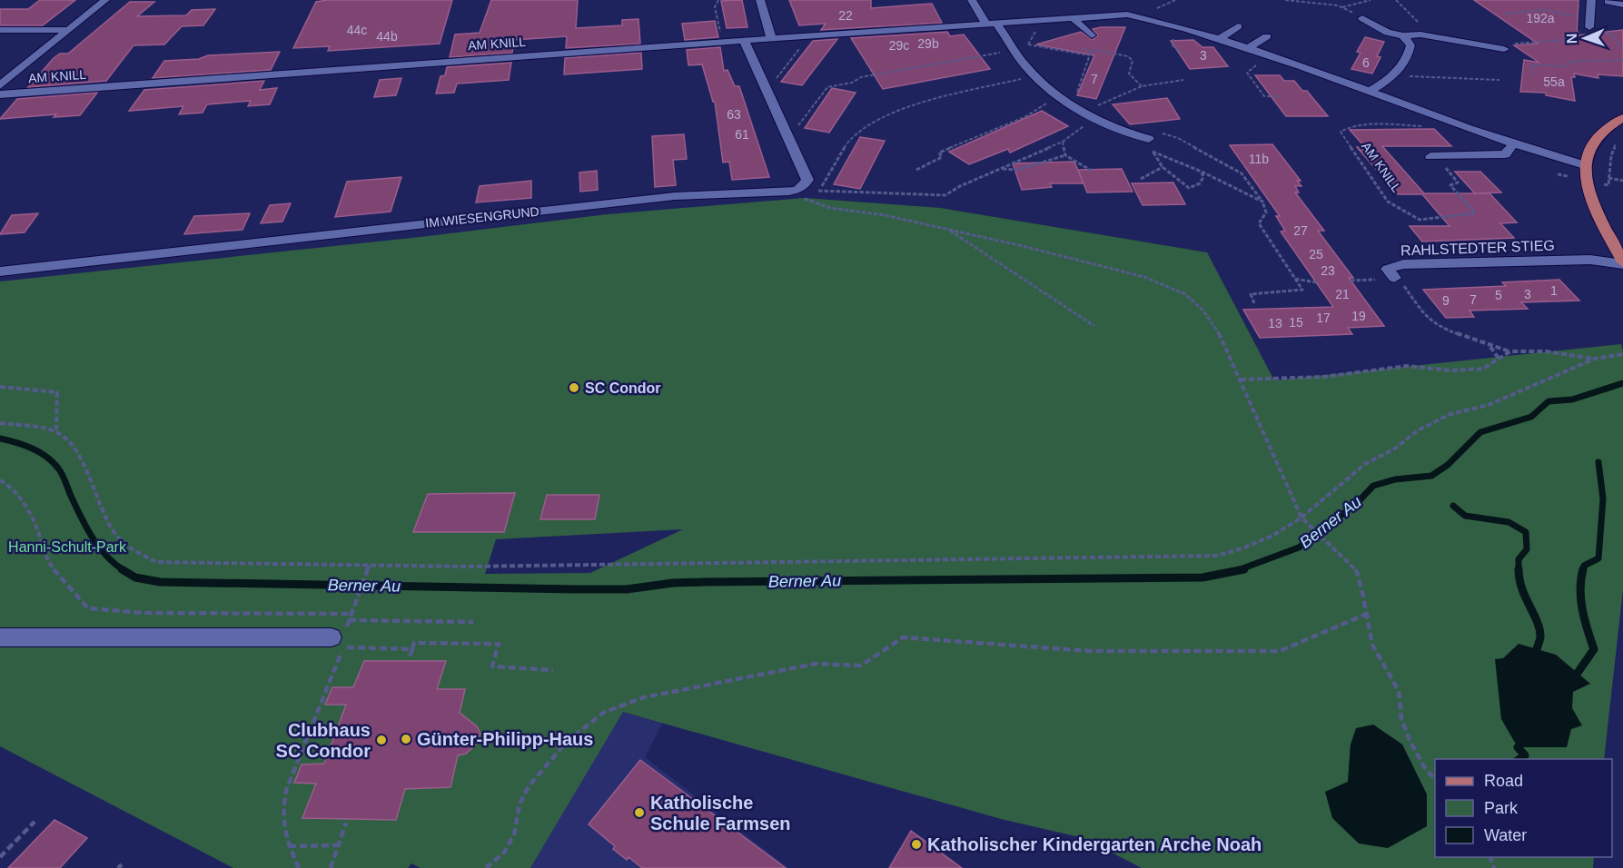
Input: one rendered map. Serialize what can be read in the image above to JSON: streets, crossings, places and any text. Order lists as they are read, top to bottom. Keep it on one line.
{"streets":{"street":["AM KNILL","IM WIESENGRUND","RAHLSTEDTER STIEG"]},"water":["Berner Au"],"parks":["Hanni-Schult-Park"],"places":["SC Condor","Günter-Philipp-Haus","Clubhaus SC Condor","Katholische Schule Farmsen","Katholischer Kindergarten Arche Noah"],"house_numbers":["22","192a","44c","44b","29b","29c","3","6","7","55a","63","61","11b","27","25","23","1","21","3","5","7","9","19","17","15","13"],"legend":["Road","Park","Water"],"north":"left"}
